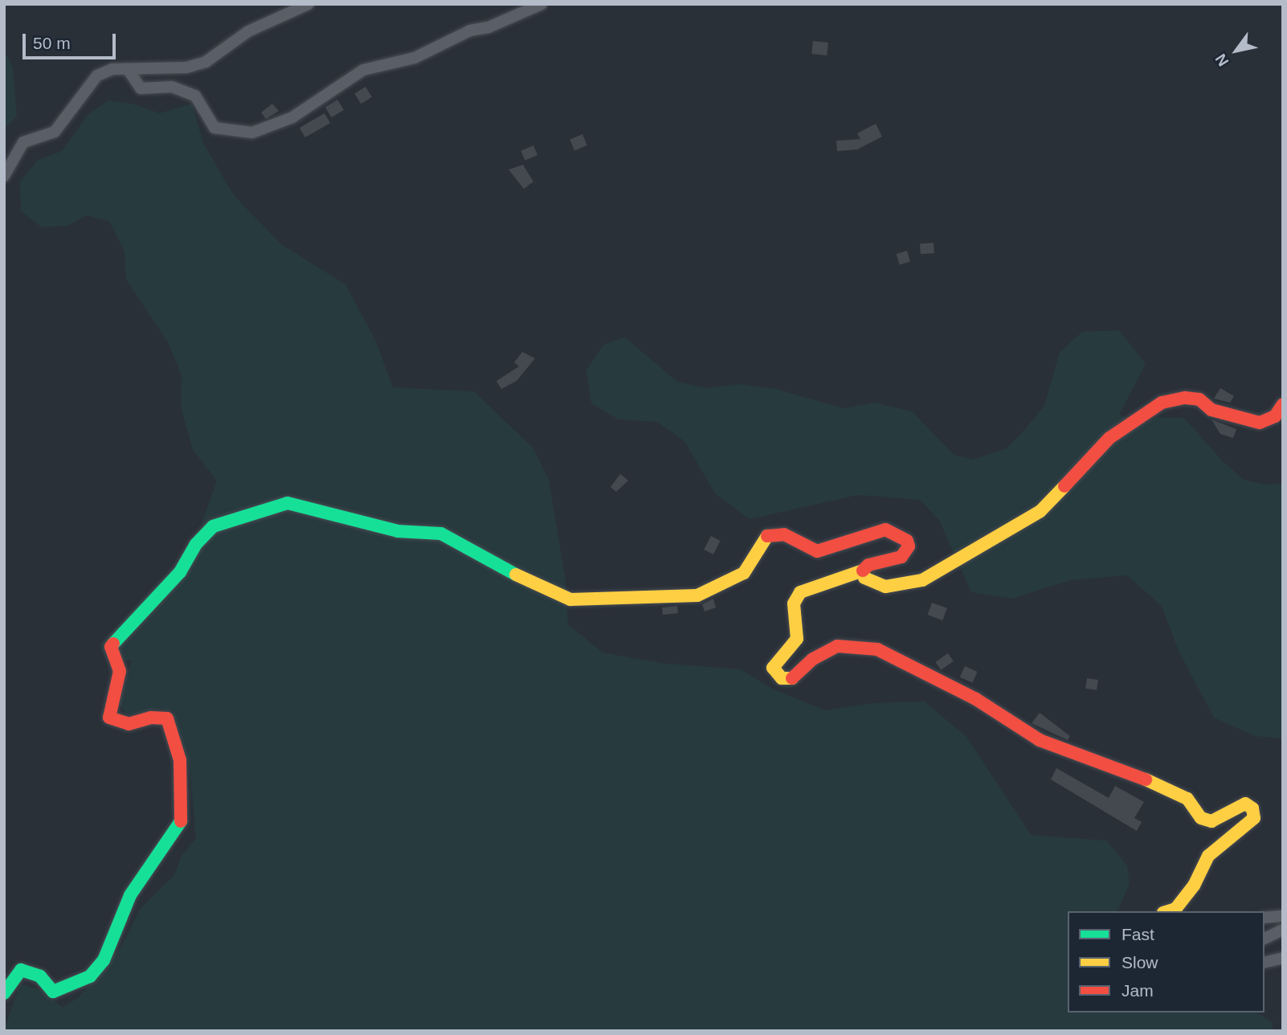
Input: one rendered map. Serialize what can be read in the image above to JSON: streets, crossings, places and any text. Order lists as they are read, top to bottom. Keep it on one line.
{"legend":["Fast","Slow","Jam"],"scale_bar":"50 m","north":"bottom left"}
